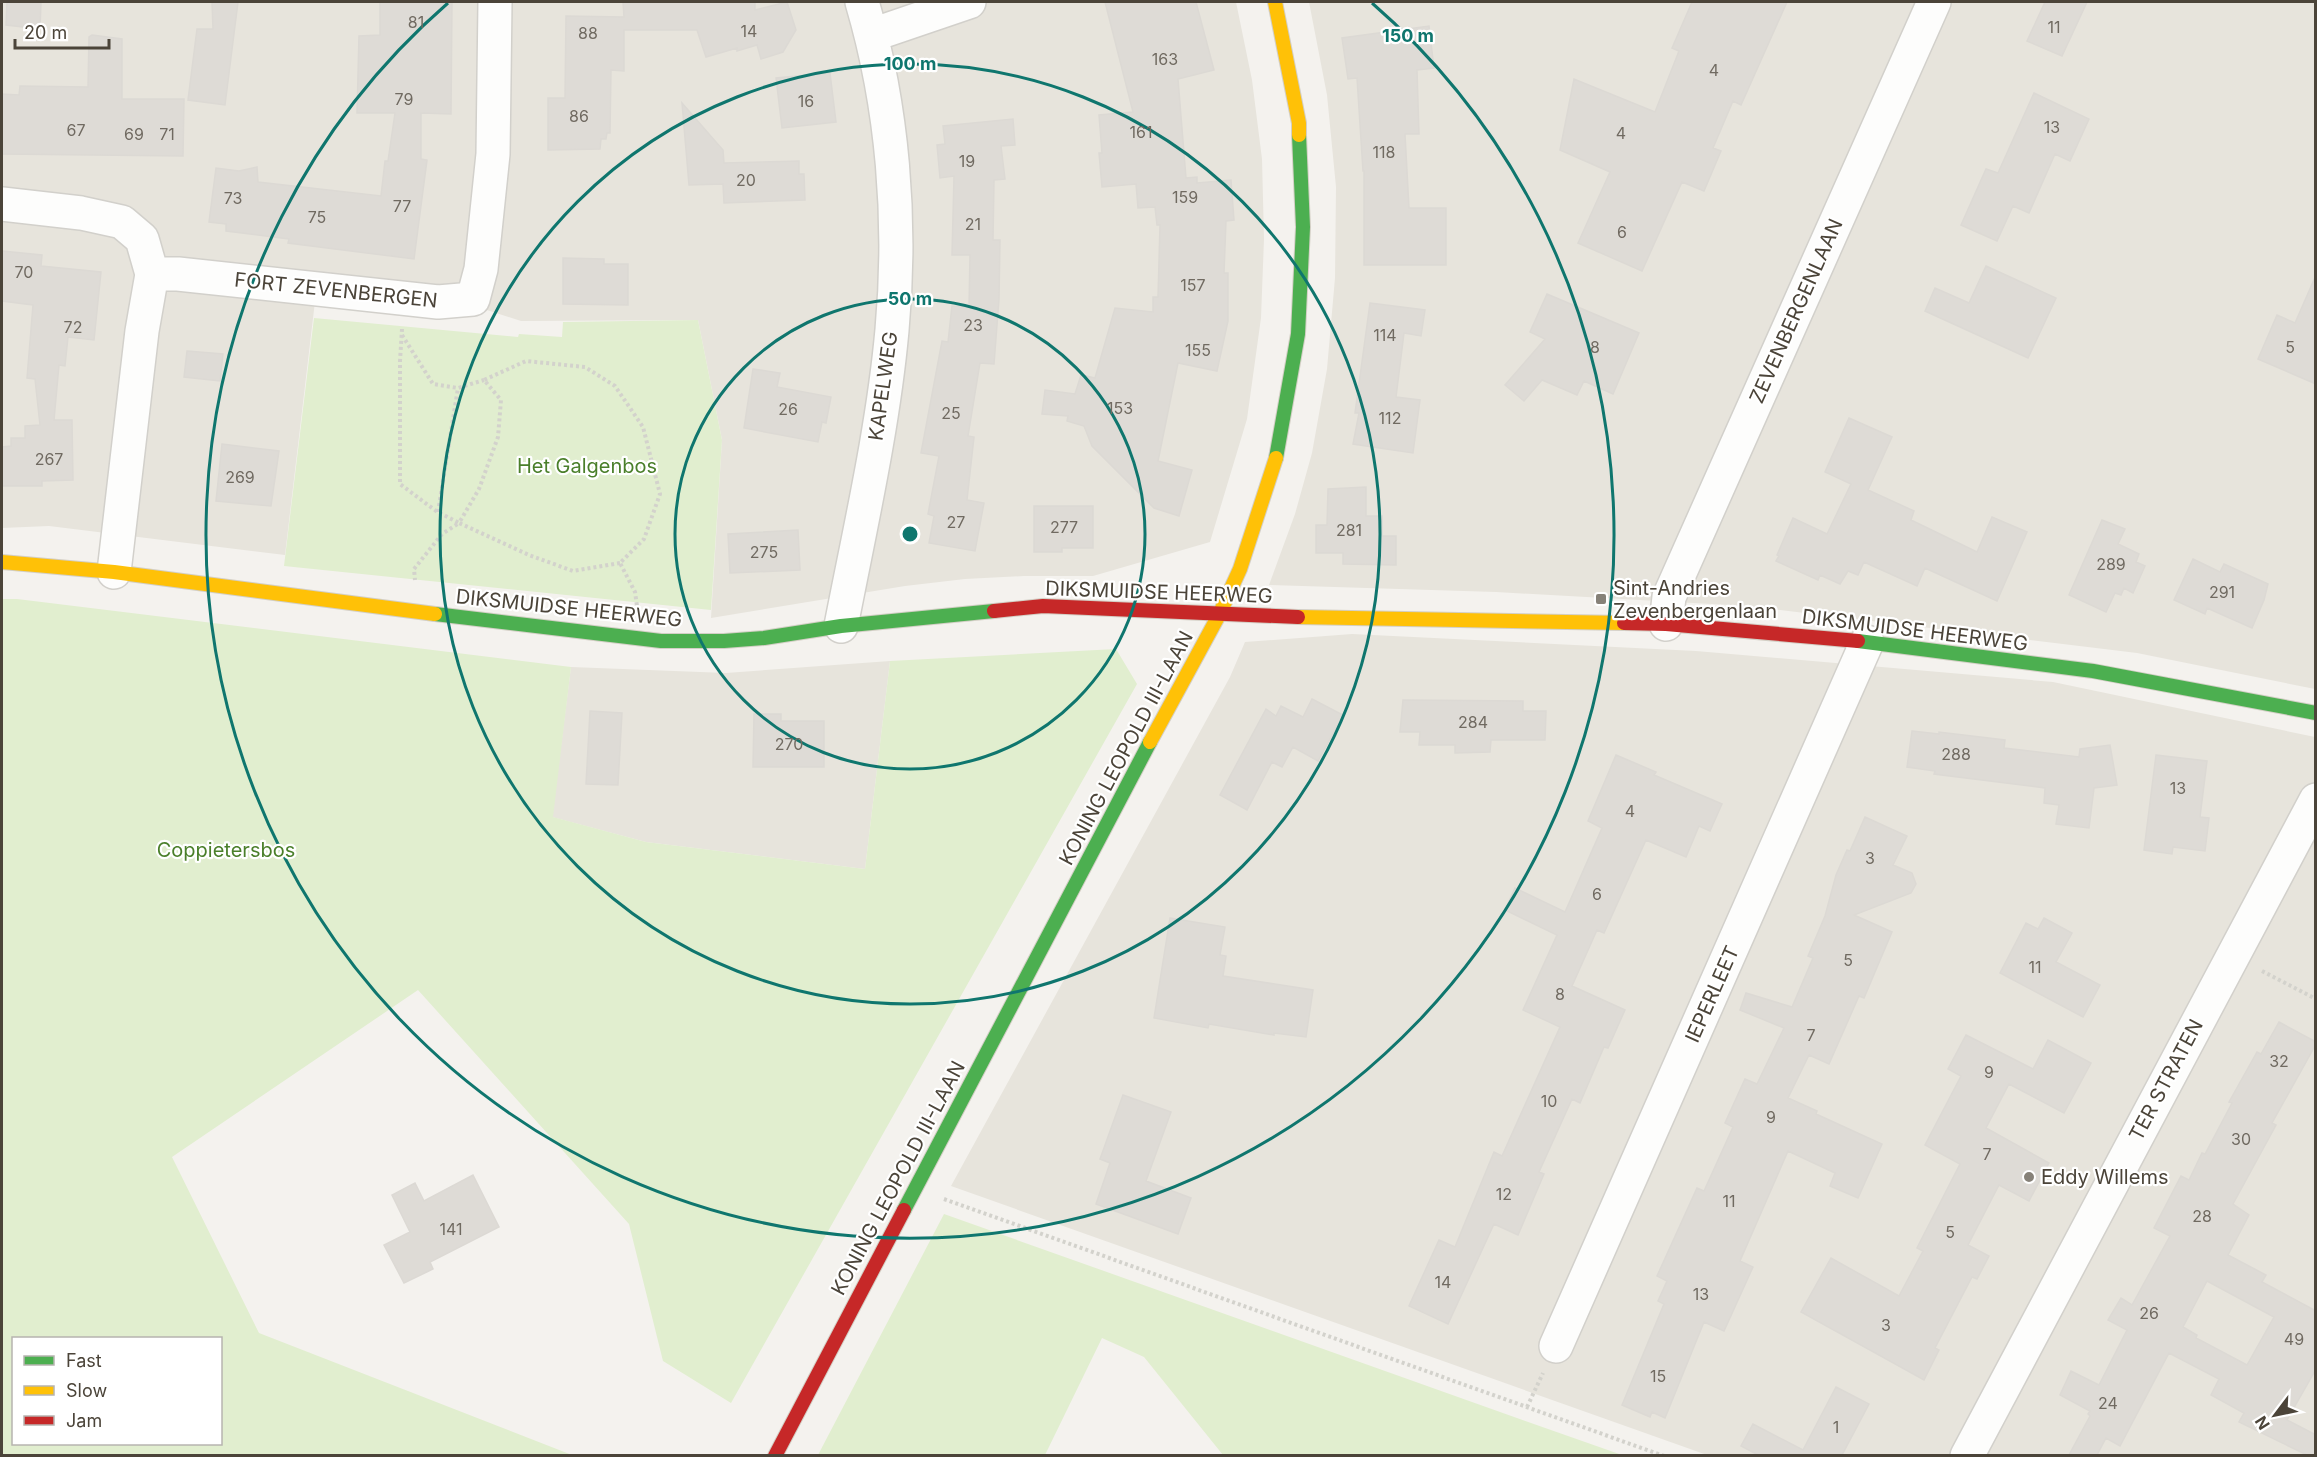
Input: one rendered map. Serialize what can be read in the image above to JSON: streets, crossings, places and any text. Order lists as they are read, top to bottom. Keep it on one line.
{"streets":{"street":["FORT ZEVENBERGEN","ZEVENBERGENLAAN","KAPELWEG","DIKSMUIDSE HEERWEG","KONING LEOPOLD III-LAAN","IEPERLEET","TER STRATEN"]},"crossings":[["ZEVENBERGENLAAN","DIKSMUIDSE HEERWEG"],["KAPELWEG","DIKSMUIDSE HEERWEG"],["DIKSMUIDSE HEERWEG","KONING LEOPOLD III-LAAN"],["DIKSMUIDSE HEERWEG","IEPERLEET"]],"parks":["Het Galgenbos","Coppietersbos"],"places":{"transit":["Sint-Andries Zevenbergenlaan"],"other":["Eddy Willems"]},"house_numbers":["81","11","14","88","163","4","79","16","86","13","67","161","4","69","71","118","19","20","159","73","77","75","21","6","70","157","23","72","114","8","5","155","153","26","25","112","267","269","27","277","281","275","289","291","284","270","288","13","4","3","6","5","11","8","7","32","9","10","9","30","7","12","11","28","141","5","14","13","26","3","49","15","24","1"],"legend":["Fast","Slow","Jam"],"scale_bar":"20 m","north":"bottom left","rings":["150 m","100 m","50 m"]}
